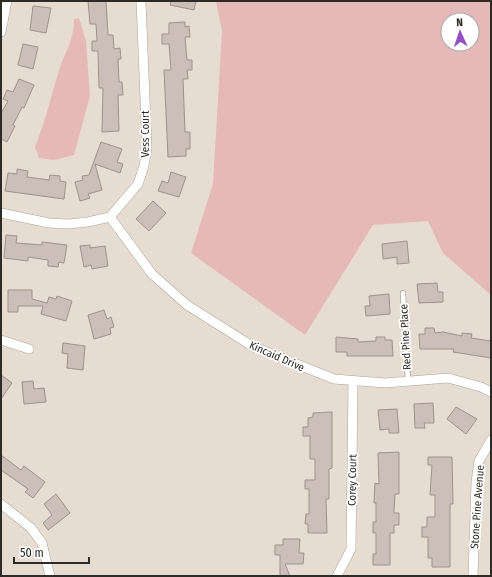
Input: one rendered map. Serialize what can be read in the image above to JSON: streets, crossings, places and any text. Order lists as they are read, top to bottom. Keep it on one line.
{"streets":{"street":["Vess Court","Kincaid Drive","Corey Court","Stone Pine Avenue"],"lane":["Red Pine Place"]},"crossings":[["Vess Court","Kincaid Drive"],["Red Pine Place","Kincaid Drive"],["Kincaid Drive","Corey Court"]],"scale_bar":"50 m","north":"top"}
